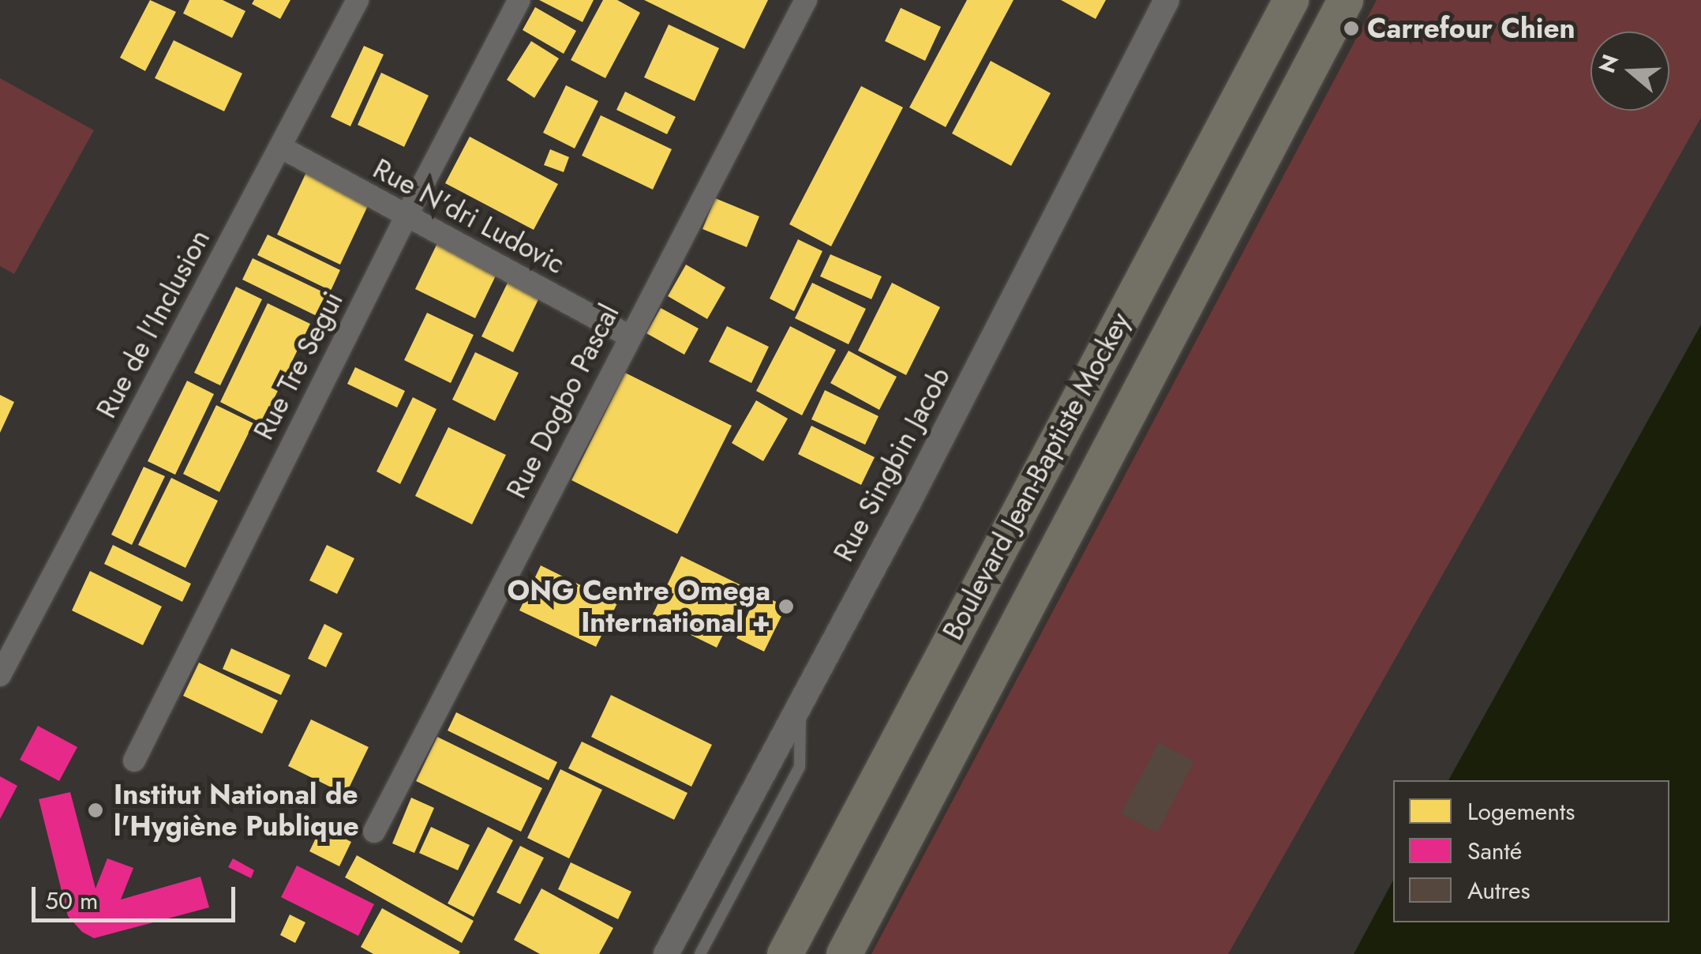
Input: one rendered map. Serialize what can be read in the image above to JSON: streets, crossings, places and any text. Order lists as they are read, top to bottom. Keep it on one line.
{"streets":{"highway":["Boulevard Jean-Baptiste Mockey"],"street":["Rue N'dri Ludovic","Rue de l'Inclusion","Rue Tre Segui","Rue Dogbo Pascal","Rue Singbin Jacob"]},"crossings":[["Rue N'dri Ludovic","Rue de l'Inclusion"],["Rue N'dri Ludovic","Rue Tre Segui"],["Rue N'dri Ludovic","Rue Dogbo Pascal"]],"places":["Carrefour Chien","ONG Centre Omega International +","Institut National de l'Hygiène Publique"],"legend":["Logements","Santé","Autres"],"scale_bar":"50 m","north":"left"}
